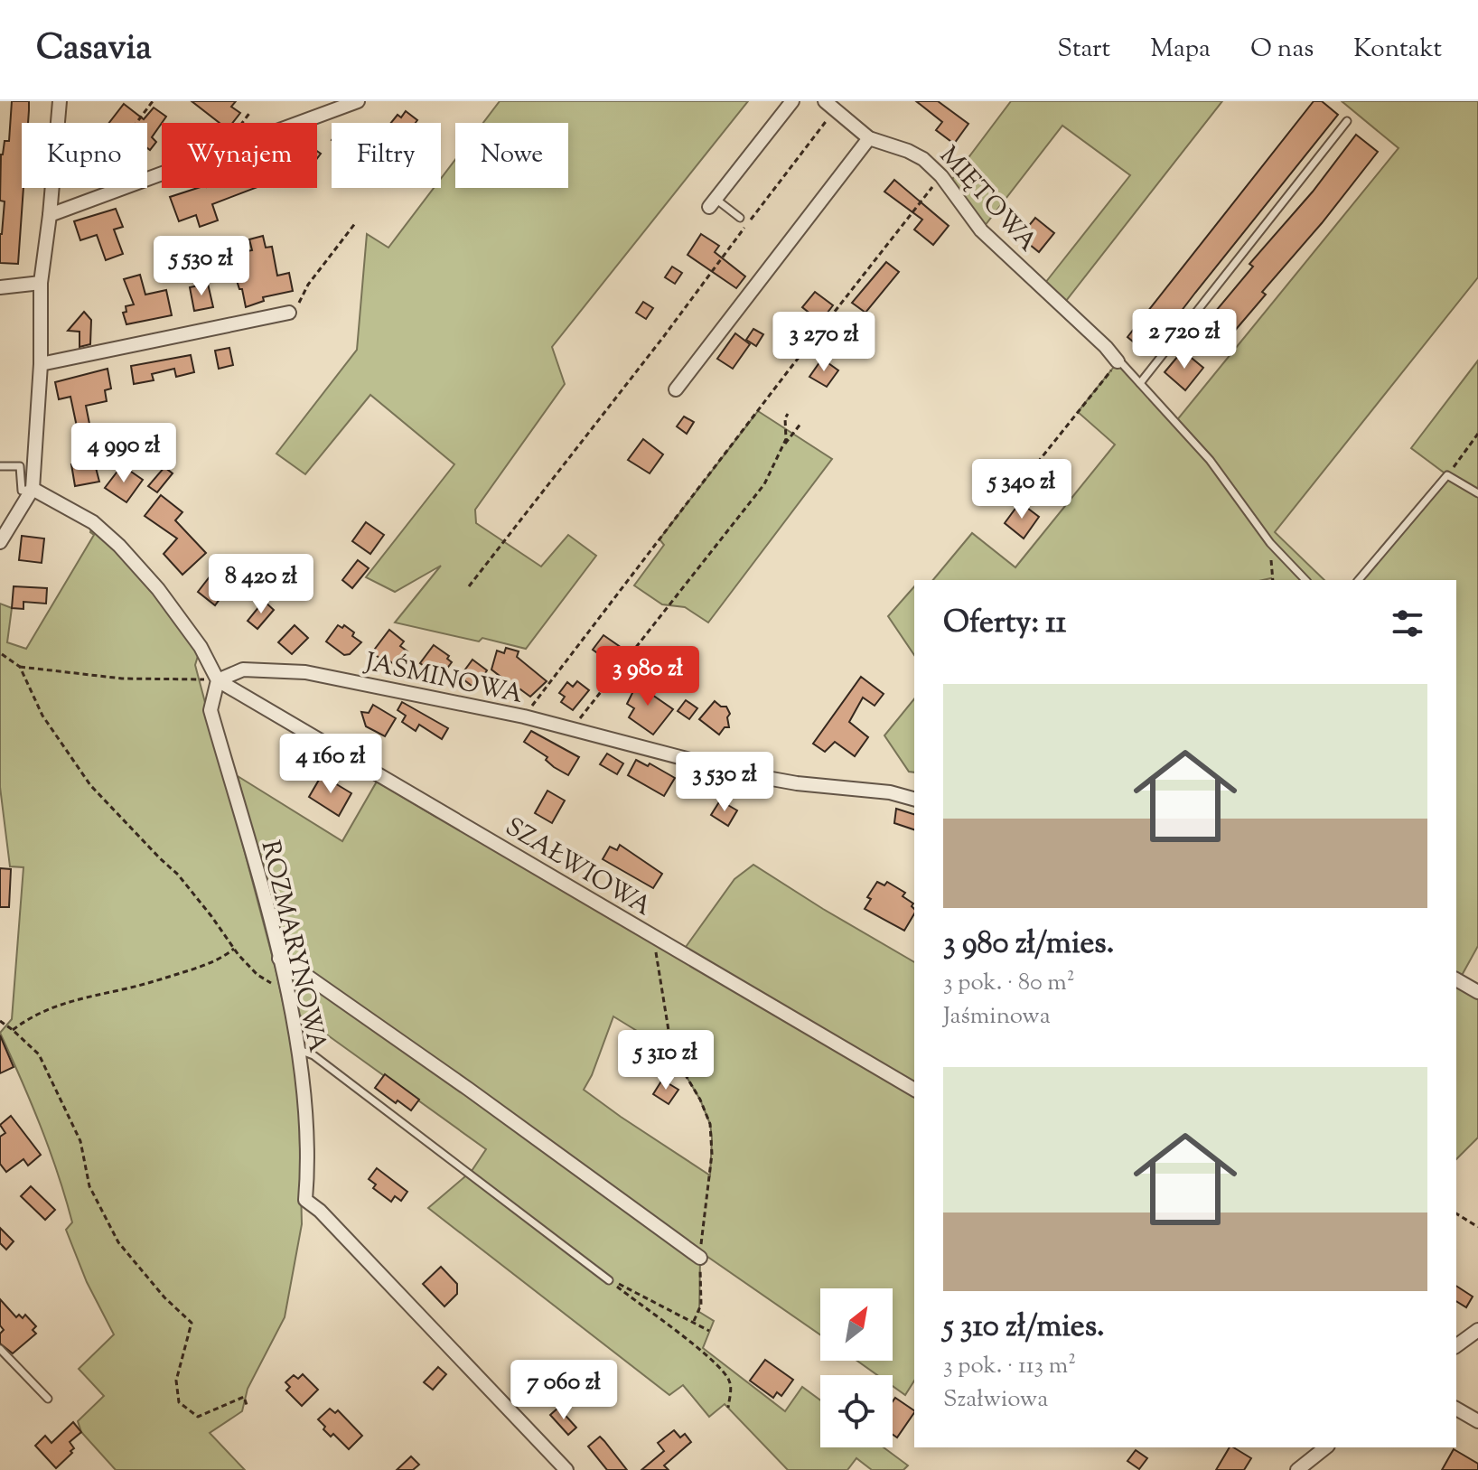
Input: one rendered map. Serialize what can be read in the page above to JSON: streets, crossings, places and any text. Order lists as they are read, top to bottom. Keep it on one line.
{"streets":{"street":["MIĘTOWA","JAŚMINOWA","SZAŁWIOWA","ROZMARYNOWA"]},"crossings":[["JAŚMINOWA","SZAŁWIOWA"],["JAŚMINOWA","ROZMARYNOWA"],["SZAŁWIOWA","ROZMARYNOWA"]],"north":"top right","page":{"header":"Casavia","nav":["Start","Mapa","O nas","Kontakt"],"chip":["Kupno","Wynajem","Filtry","Nowe"],"price":["5 530 zł","2 720 zł","3 270 zł","4 990 zł","5 340 zł","8 420 zł","3 980 zł","4 160 zł","3 530 zł","5 310 zł","7 060 zł"],"heading":"Oferty: 11","list":[{"name":"3 980 zł/mies.","note":"3 pok. · 80 m² · Jaśminowa"},{"name":"5 310 zł/mies.","note":"3 pok. · 113 m² · Szałwiowa"}]}}
